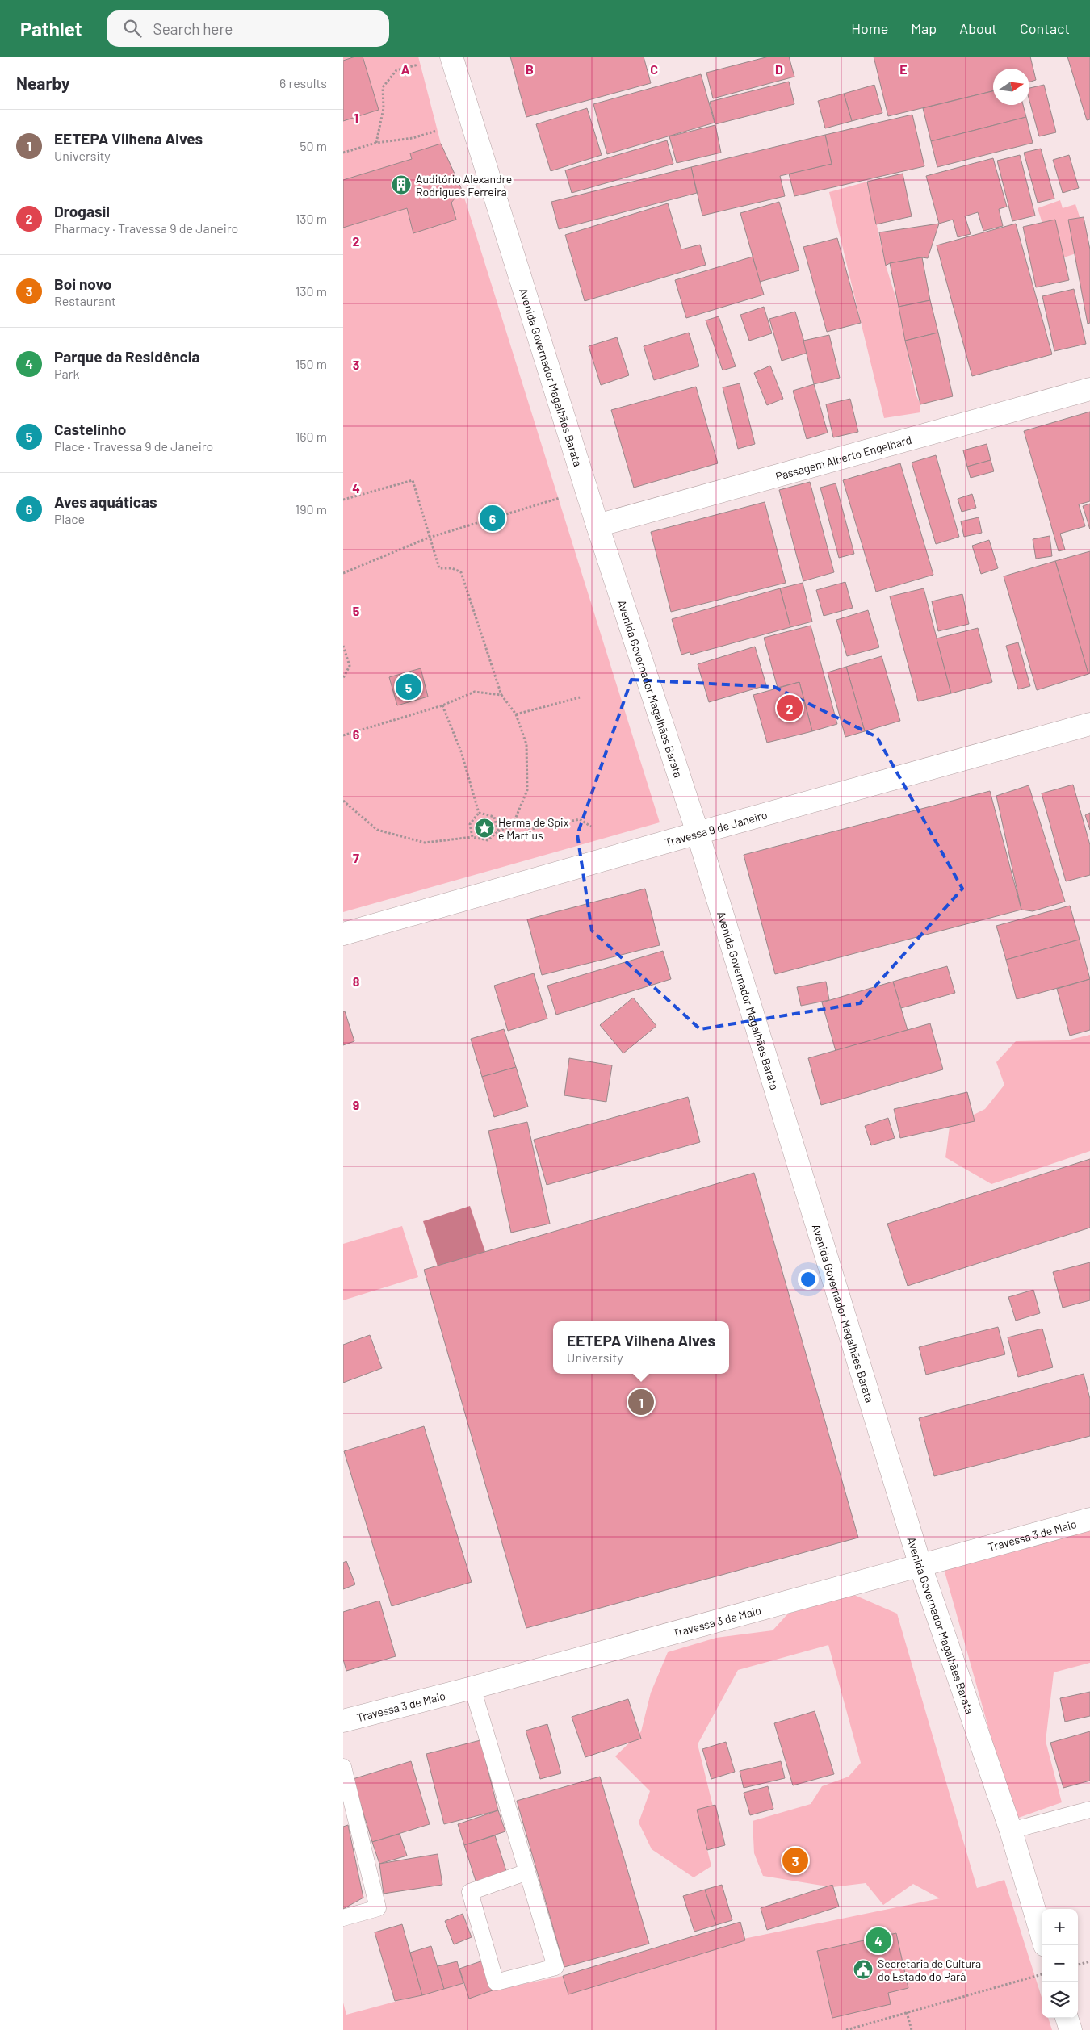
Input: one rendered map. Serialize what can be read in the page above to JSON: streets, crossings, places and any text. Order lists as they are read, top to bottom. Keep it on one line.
{"streets":{"main road":["Avenida Governador Magalhães Barata","Passagem Alberto Engelhard","Travessa 9 de Janeiro","Travessa 3 de Maio"]},"crossings":[["Avenida Governador Magalhães Barata","Passagem Alberto Engelhard"],["Avenida Governador Magalhães Barata","Travessa 9 de Janeiro"],["Avenida Governador Magalhães Barata","Travessa 3 de Maio"]],"places":{"building":["Auditório Alexandre Rodrigues Ferreira"],"place":["Herma de Spix e Martius"],"public building":["Secretaria de Cultura do Estado do Pará"]},"north":"right","page":{"header":"Pathlet","search":"Search here","nav":["Home","Map","About","Contact"],"heading":["Nearby","6 results"],"list":[{"mark":"1","name":"EETEPA Vilhena Alves","note":"University","value":"50 m"},{"mark":"2","name":"Drogasil","note":"Pharmacy · Travessa 9 de Janeiro","value":"130 m"},{"mark":"3","name":"Boi novo","note":"Restaurant","value":"130 m"},{"mark":"4","name":"Parque da Residência","note":"Park","value":"150 m"},{"mark":"5","name":"Castelinho","note":"Place · Travessa 9 de Janeiro","value":"160 m"},{"mark":"6","name":"Aves aquáticas","note":"Place","value":"190 m"}],"pins":["6","5","2","1","3","4"],"popup":["EETEPA Vilhena Alves","University"],"map_buttons":["+","−"]},"grid":{"columns":["A","B","C","D","E"],"rows":["1","2","3","4","5","6","7","8","9"]}}
